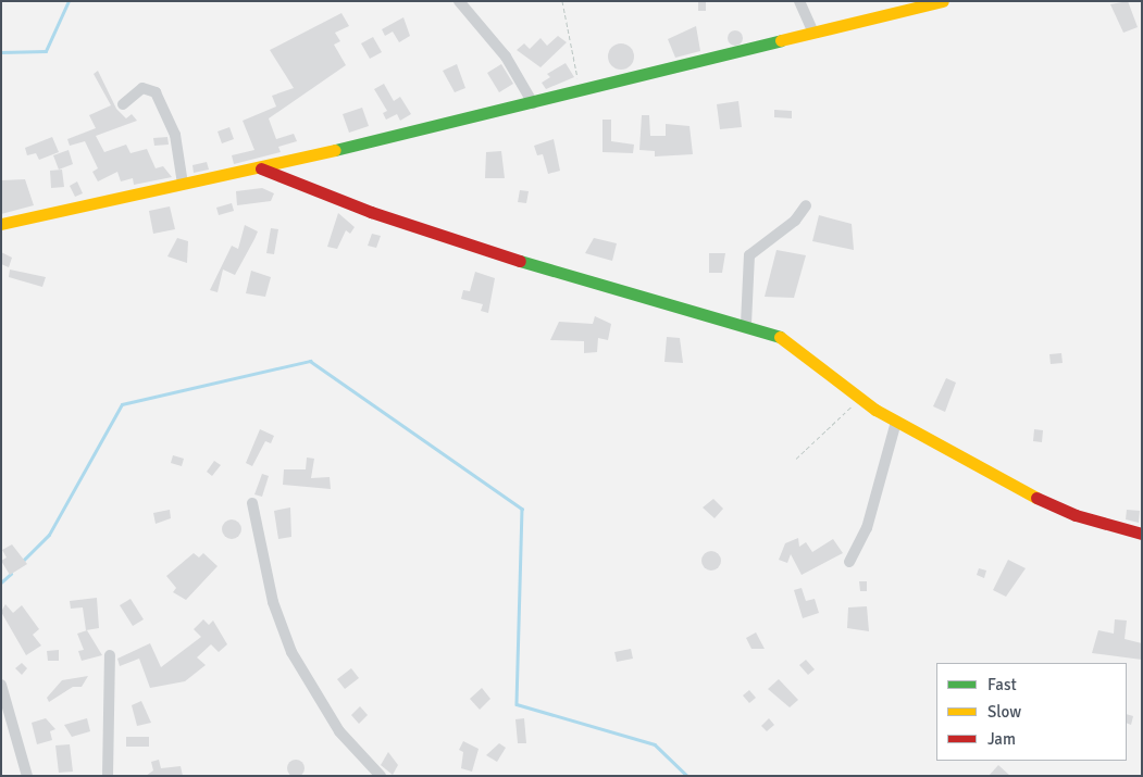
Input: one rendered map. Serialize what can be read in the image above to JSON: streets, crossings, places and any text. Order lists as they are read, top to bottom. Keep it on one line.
{"legend":["Fast","Slow","Jam"]}
